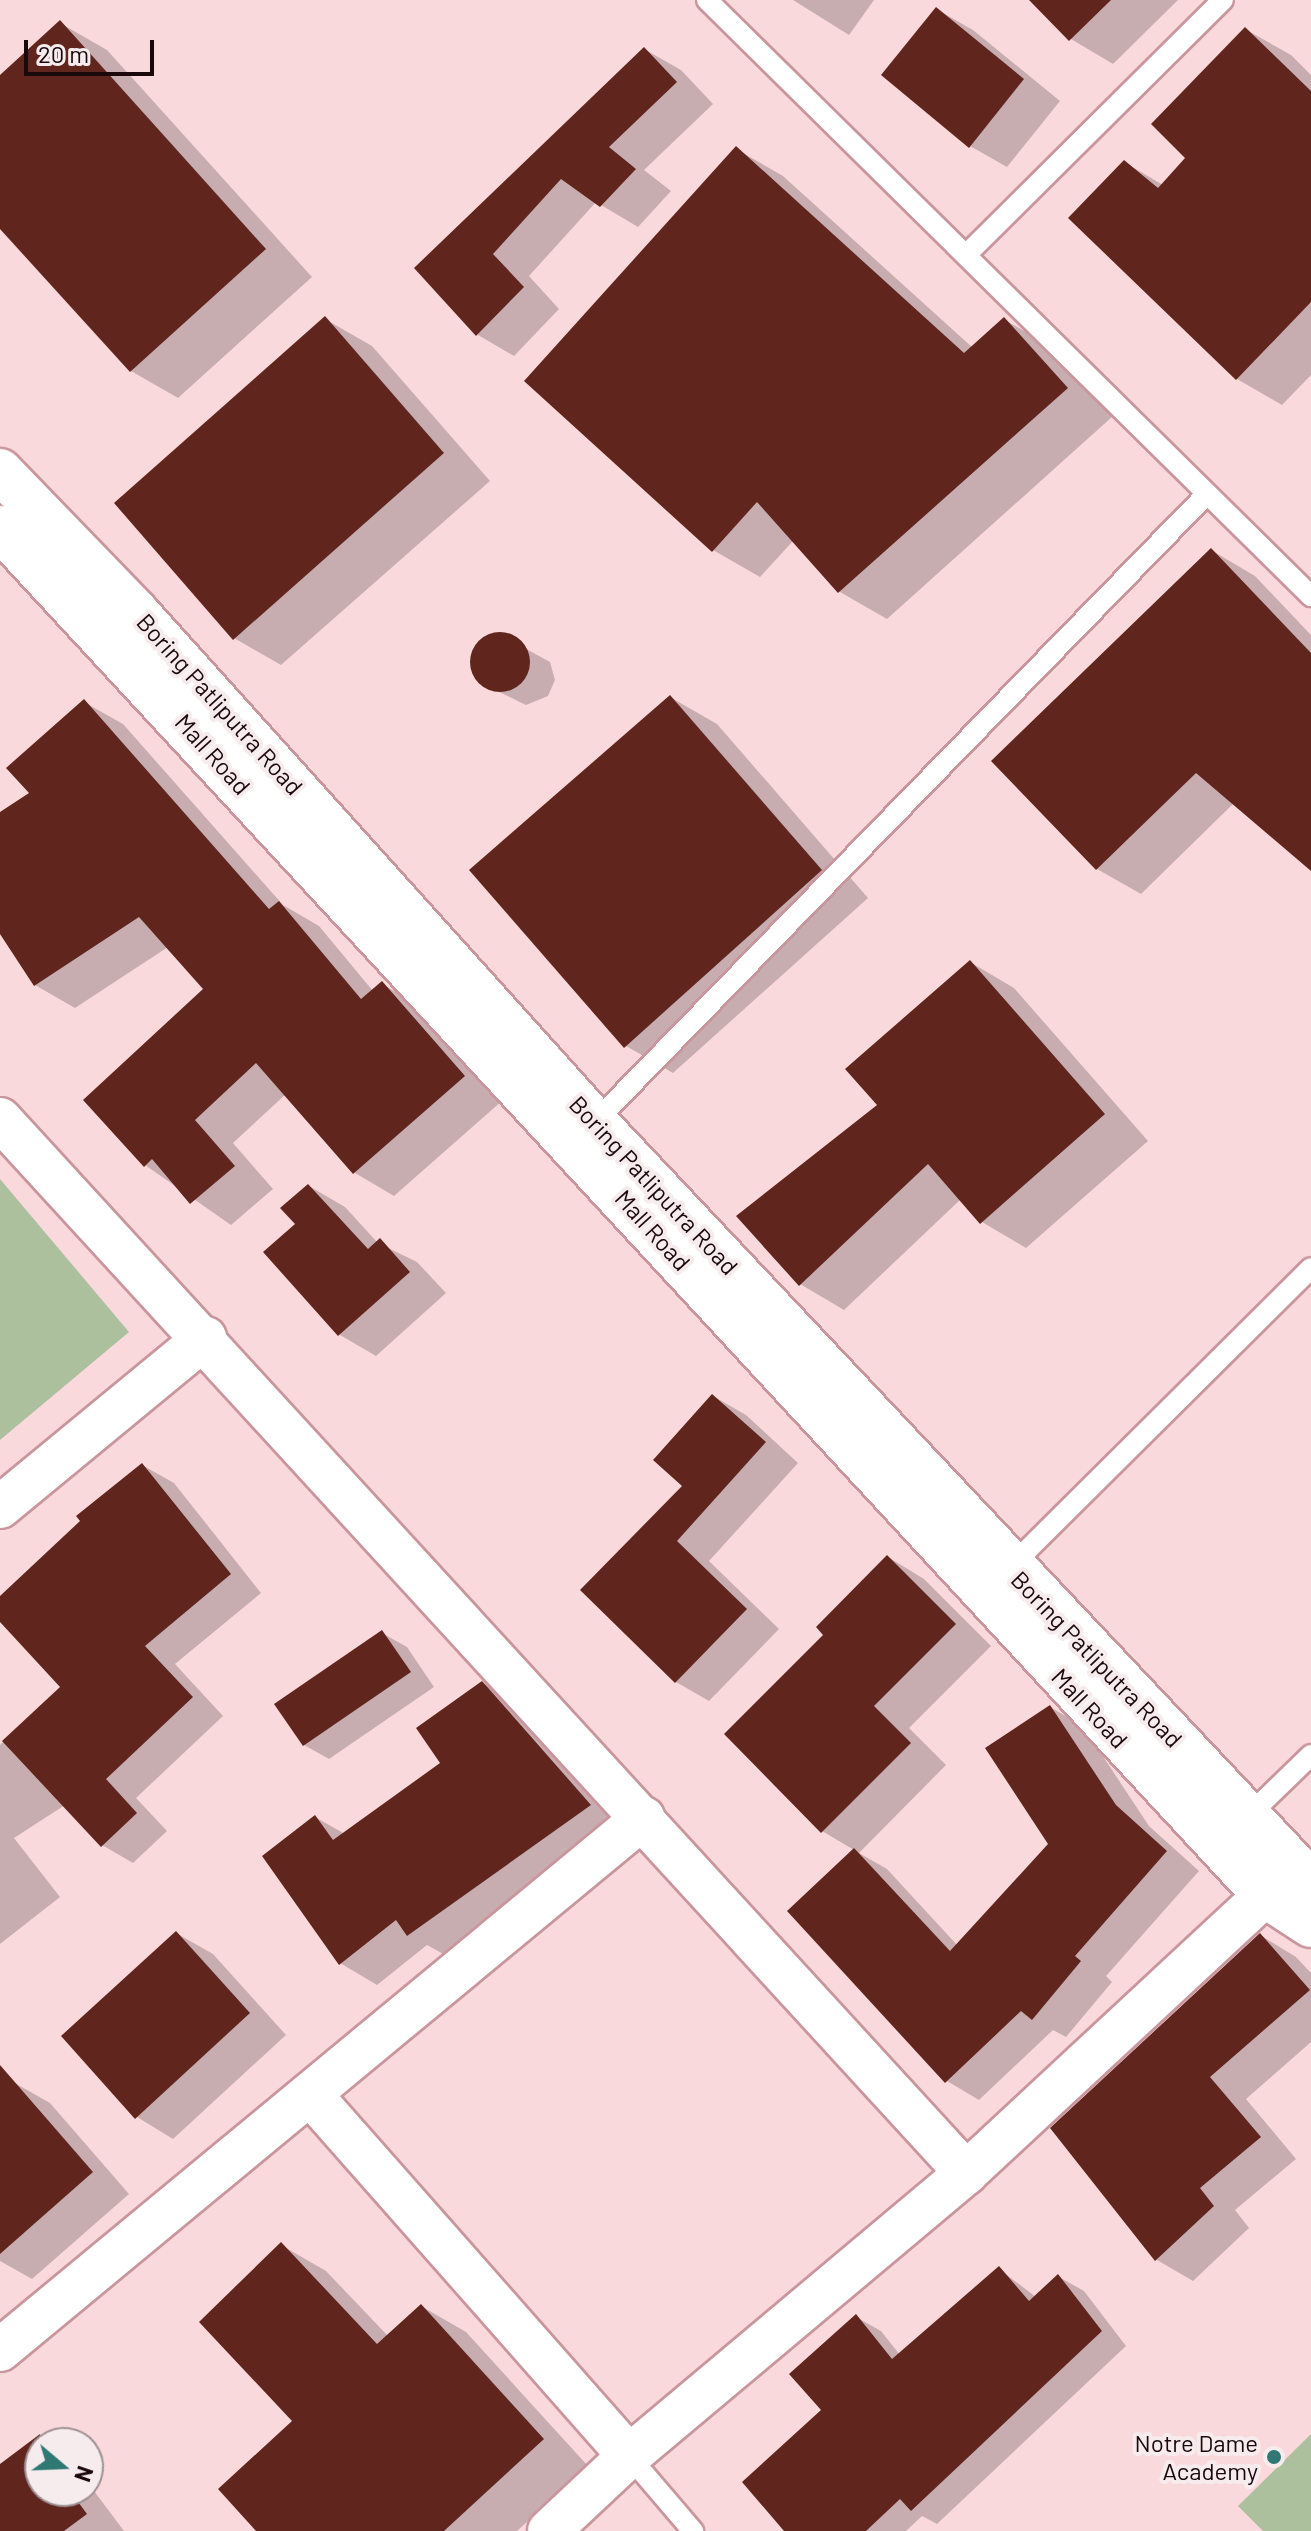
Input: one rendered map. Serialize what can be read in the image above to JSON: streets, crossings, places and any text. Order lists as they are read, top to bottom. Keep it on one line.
{"streets":{"street":["Boring Patliputra Road","Mall Road"]},"crossings":[["Boring Patliputra Road","Mall Road"]],"places":["Notre Dame Academy"],"scale_bar":"20 m","north":"right"}
